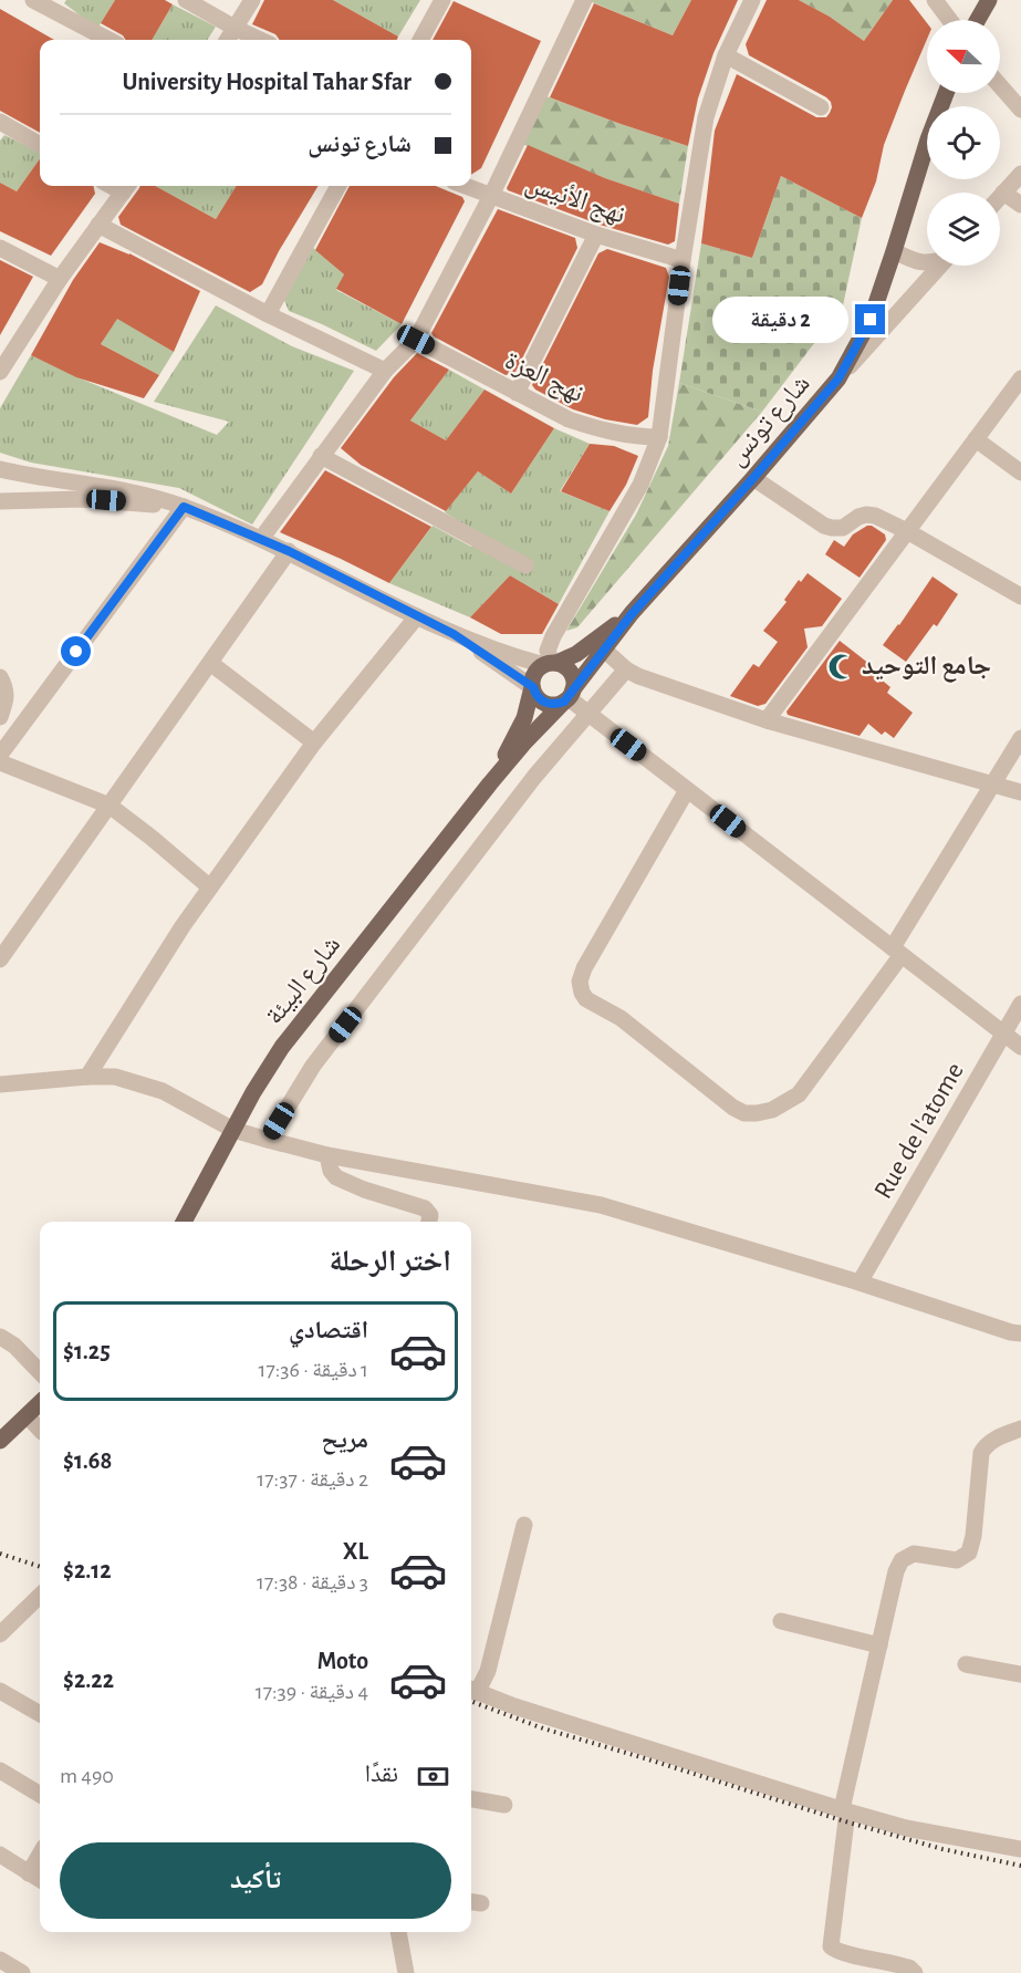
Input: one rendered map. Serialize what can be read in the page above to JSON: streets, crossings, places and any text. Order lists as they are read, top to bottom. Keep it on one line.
{"streets":{"main road":["شارع تونس","شارع البيئة"],"street":["نهج الأنيس","نهج العزة","Rue de l'atome"]},"crossings":[["شارع تونس","شارع البيئة"]],"places":{"mosque":["جامع التوحيد"]},"north":"left","page":{"banner":["University Hospital Tahar Sfar","شارع تونس"],"bubble":"2 دقيقة","heading":"اختر الرحلة","list":[{"name":"اقتصادي","note":"1 دقيقة · 17:36","value":"$1.25"},{"name":"مريح","note":"2 دقيقة · 17:37","value":"$1.68"},{"name":"XL","note":"3 دقيقة · 17:38","value":"$2.12"},{"name":"Moto","note":"4 دقيقة · 17:39","value":"$2.22"}],"pay":["نقدًا","490 m"],"buttons":"تأكيد"}}
